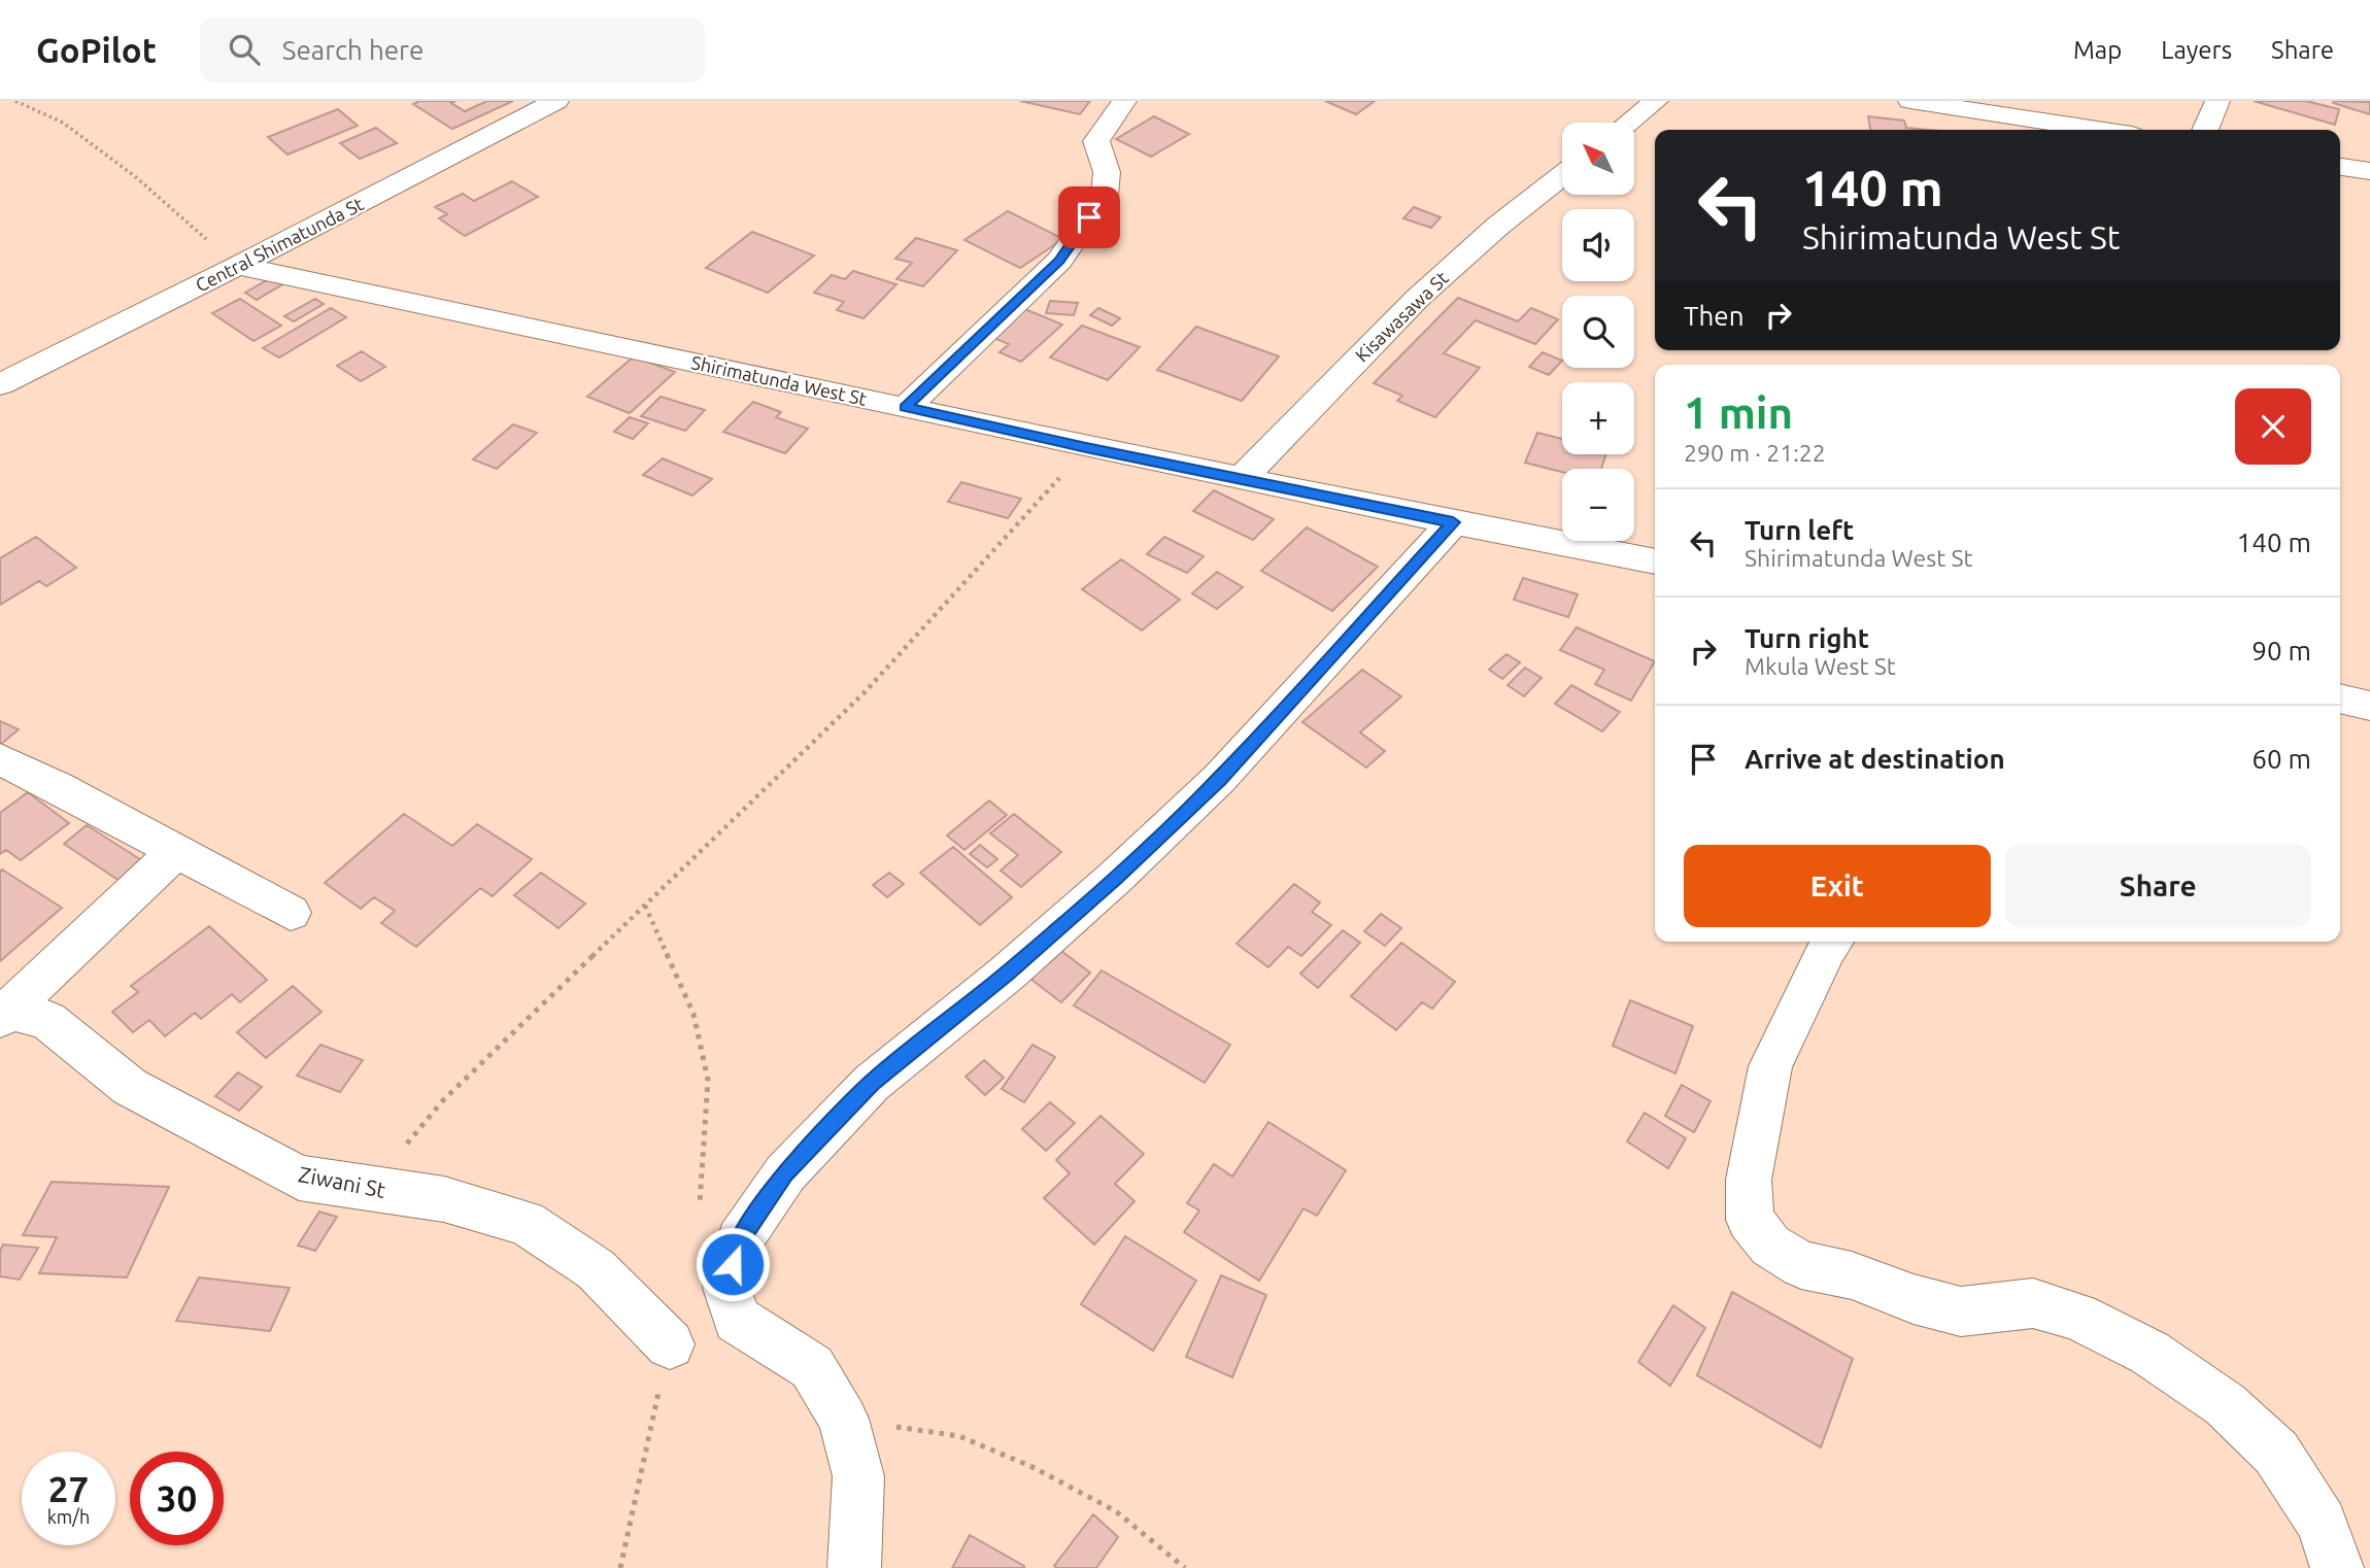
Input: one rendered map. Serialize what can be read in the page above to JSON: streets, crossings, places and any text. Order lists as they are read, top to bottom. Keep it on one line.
{"streets":{"street":["Central Shimatunda St","Kisawasawa St","Shirimatunda West St","Ziwani St"]},"crossings":[["Central Shimatunda St","Shirimatunda West St"],["Kisawasawa St","Shirimatunda West St"]],"north":"top left","page":{"header":"GoPilot","search":"Search here","nav":["Map","Layers","Share"],"map_buttons":["+","−"],"turn":["140 m","Shirimatunda West St"],"then":"Then","heading":["1 min","290 m · 21:22"],"list":[{"name":"Turn left","note":"Shirimatunda West St","value":"140 m"},{"name":"Turn right","note":"Mkula West St","value":"90 m"},{"name":"Arrive at destination","value":"60 m"}],"buttons":["Exit","Share"],"speed":"27 km/h","limit":"30"}}
